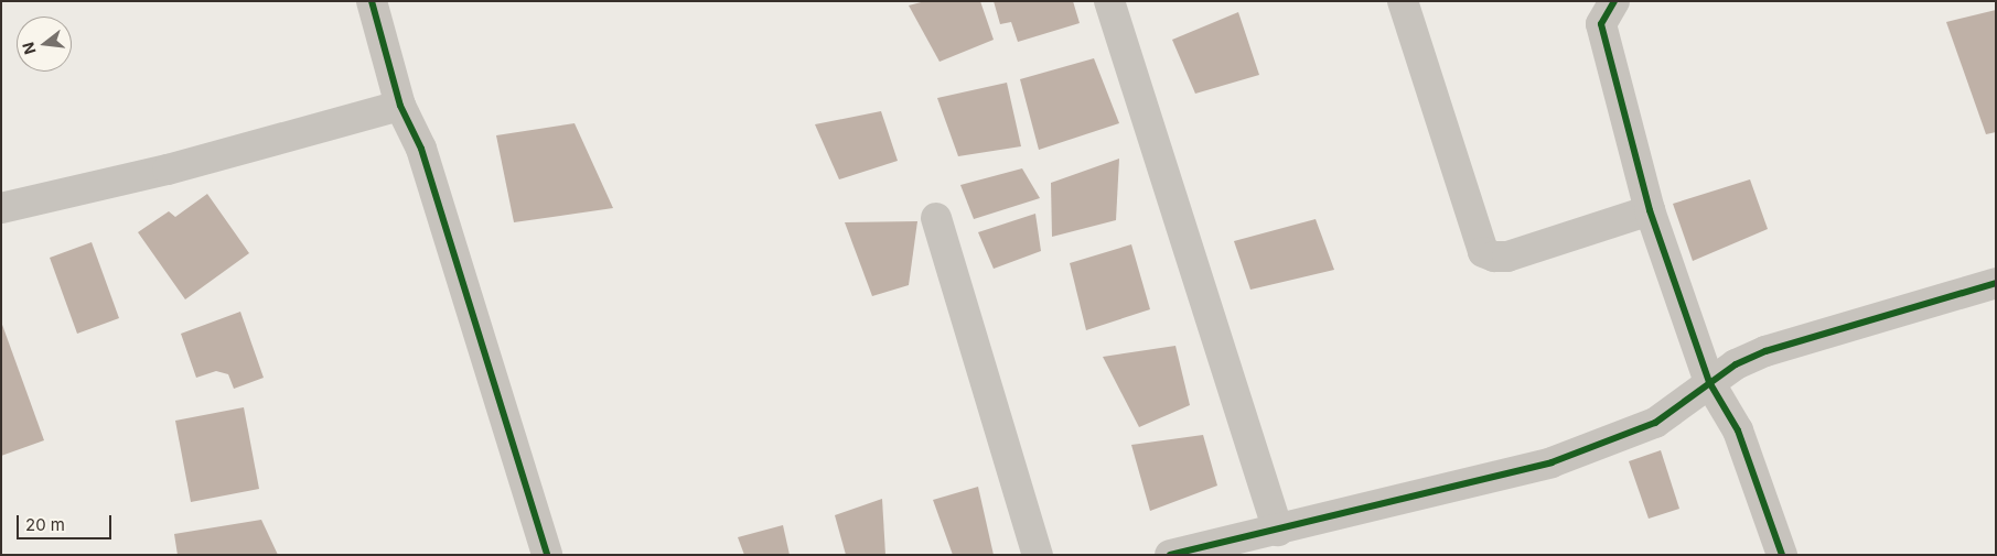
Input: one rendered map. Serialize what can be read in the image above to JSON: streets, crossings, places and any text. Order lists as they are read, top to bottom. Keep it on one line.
{"scale_bar":"20 m","north":"left"}
